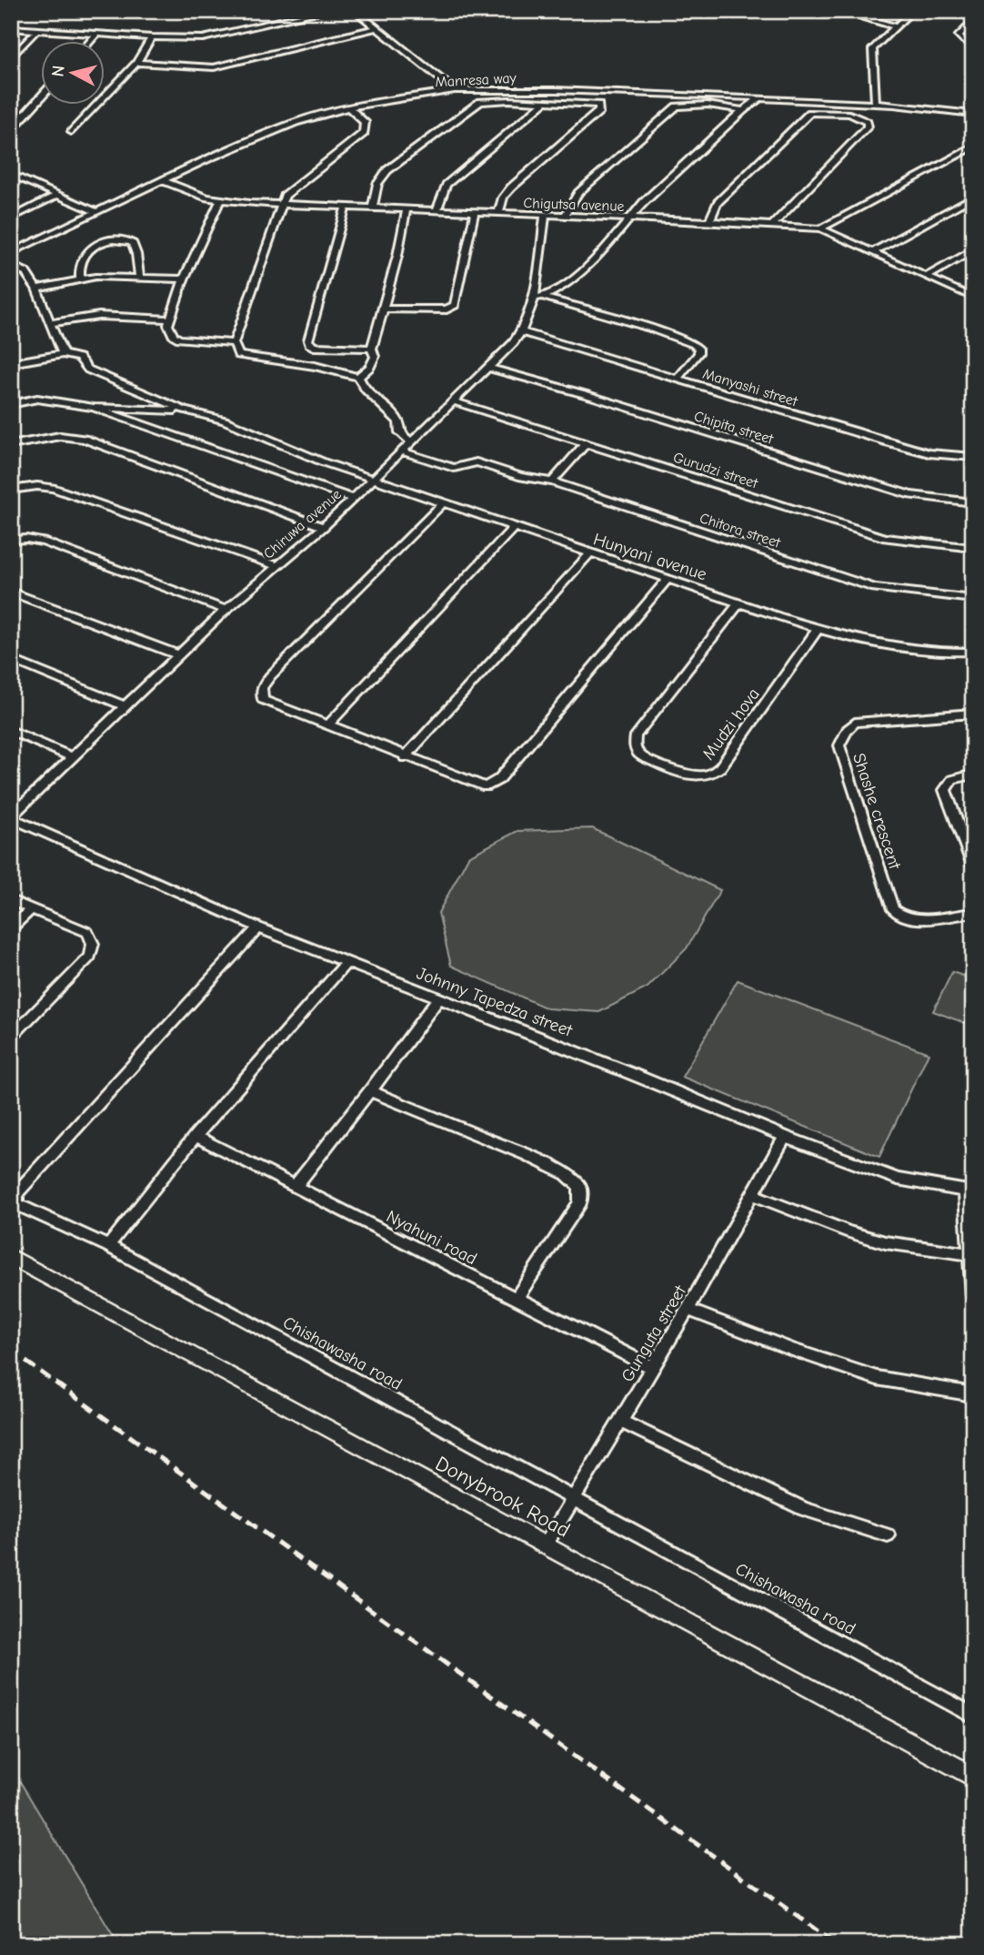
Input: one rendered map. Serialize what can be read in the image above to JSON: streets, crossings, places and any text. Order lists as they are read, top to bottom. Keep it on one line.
{"streets":{"street":["Manresa way","Chigutsa avenue","Manyashi street","Chipita street","Gurudzi street","Chiruwa avenue","Chitora street","Hunyani avenue","Mudzi hova","Shashe crescent","Johnny Tapedza street","Nyahuni road","Gunguta street","Chishawasha road","Donybrook Road"]},"crossings":[["Manresa way","Chigutsa avenue"],["Chigutsa avenue","Chiruwa avenue"],["Manyashi street","Chiruwa avenue"],["Chipita street","Chiruwa avenue"],["Gurudzi street","Chiruwa avenue"],["Chiruwa avenue","Chitora street"],["Chiruwa avenue","Hunyani avenue"],["Chiruwa avenue","Johnny Tapedza street"],["Hunyani avenue","Mudzi hova"],["Johnny Tapedza street","Gunguta street"],["Johnny Tapedza street","Chishawasha road"],["Nyahuni road","Gunguta street"],["Gunguta street","Chishawasha road"],["Gunguta street","Donybrook Road"]],"north":"left"}
